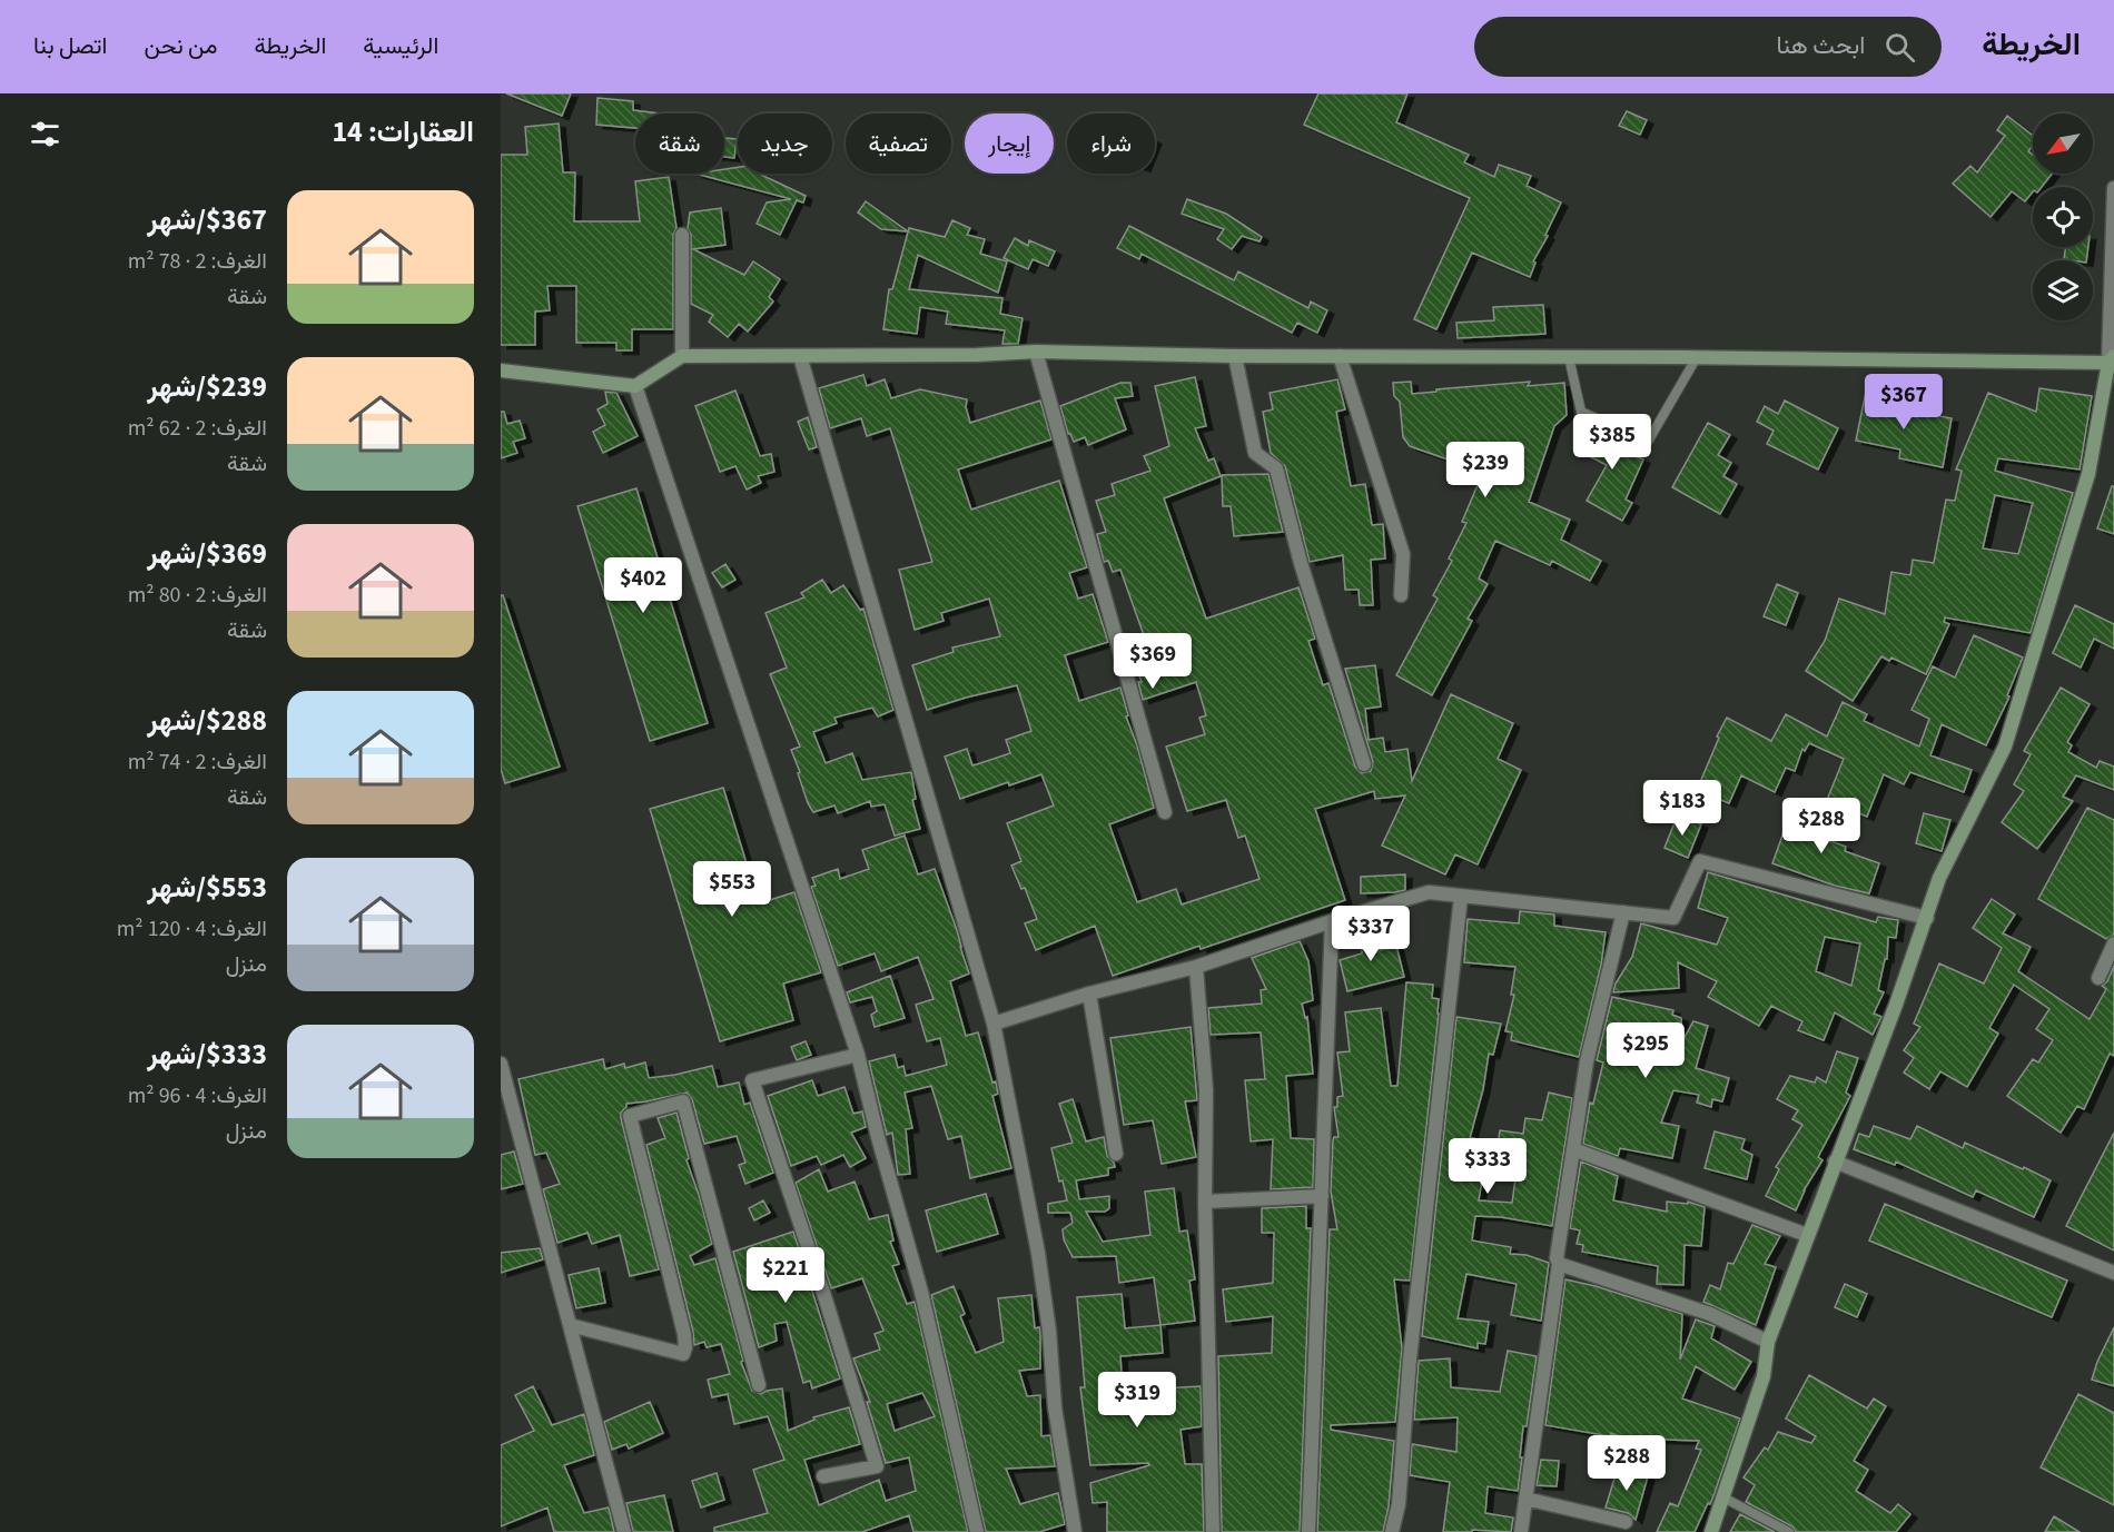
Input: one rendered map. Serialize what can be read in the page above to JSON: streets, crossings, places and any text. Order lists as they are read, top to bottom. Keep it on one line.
{"north":"bottom left","page":{"header":"الخريطة","search":"ابحث هنا","nav":["الرئيسية","الخريطة","من نحن","اتصل بنا"],"heading":"العقارات: 14","chip":["شراء","إيجار","تصفية","جديد","شقة"],"list":[{"name":"$367/شهر","note":"الغرف: 2 · 78 m² · شقة"},{"name":"$239/شهر","note":"الغرف: 2 · 62 m² · شقة"},{"name":"$369/شهر","note":"الغرف: 2 · 80 m² · شقة"},{"name":"$288/شهر","note":"الغرف: 2 · 74 m² · شقة"},{"name":"$553/شهر","note":"الغرف: 4 · 120 m² · منزل"},{"name":"$333/شهر","note":"الغرف: 4 · 96 m² · منزل"}],"price":["$367","$385","$239","$402","$369","$183","$288","$553","$337","$295","$333","$221","$319","$288"]}}
